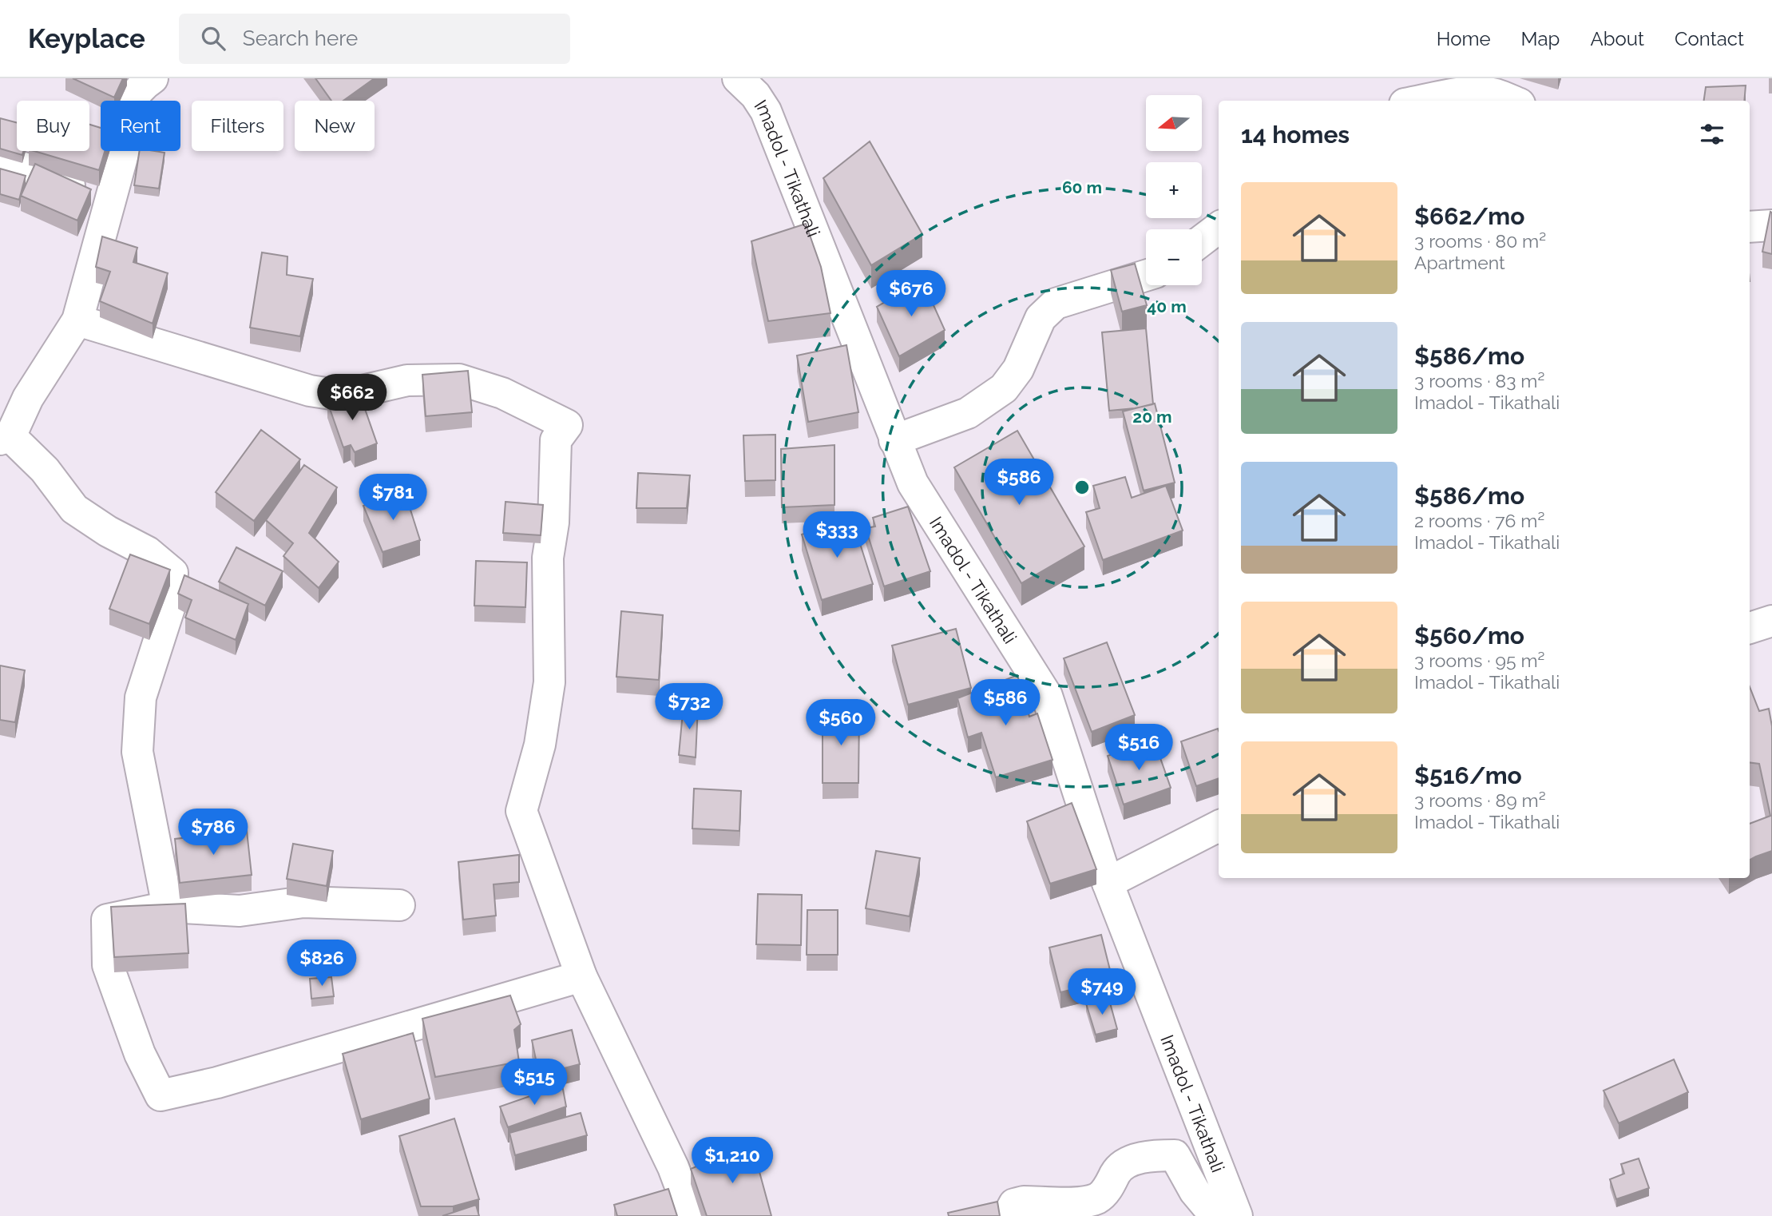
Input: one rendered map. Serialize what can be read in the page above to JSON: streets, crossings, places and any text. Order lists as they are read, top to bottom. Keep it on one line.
{"streets":{"street":["Imadol - Tikathali"]},"north":"left","page":{"header":"Keyplace","search":"Search here","nav":["Home","Map","About","Contact"],"map_buttons":["+","−"],"chip":["Buy","Rent","Filters","New"],"heading":"14 homes","list":[{"name":"$662/mo","note":"3 rooms · 80 m² · Apartment"},{"name":"$586/mo","note":"3 rooms · 83 m² · Imadol - Tikathali"},{"name":"$586/mo","note":"2 rooms · 76 m² · Imadol - Tikathali"},{"name":"$560/mo","note":"3 rooms · 95 m² · Imadol - Tikathali"},{"name":"$516/mo","note":"3 rooms · 89 m² · Imadol - Tikathali"}],"price":["$676","$662","$586","$781","$333","$586","$732","$560","$516","$786","$826","$749","$515","$1,210"]},"rings":["60 m","40 m","20 m"]}
